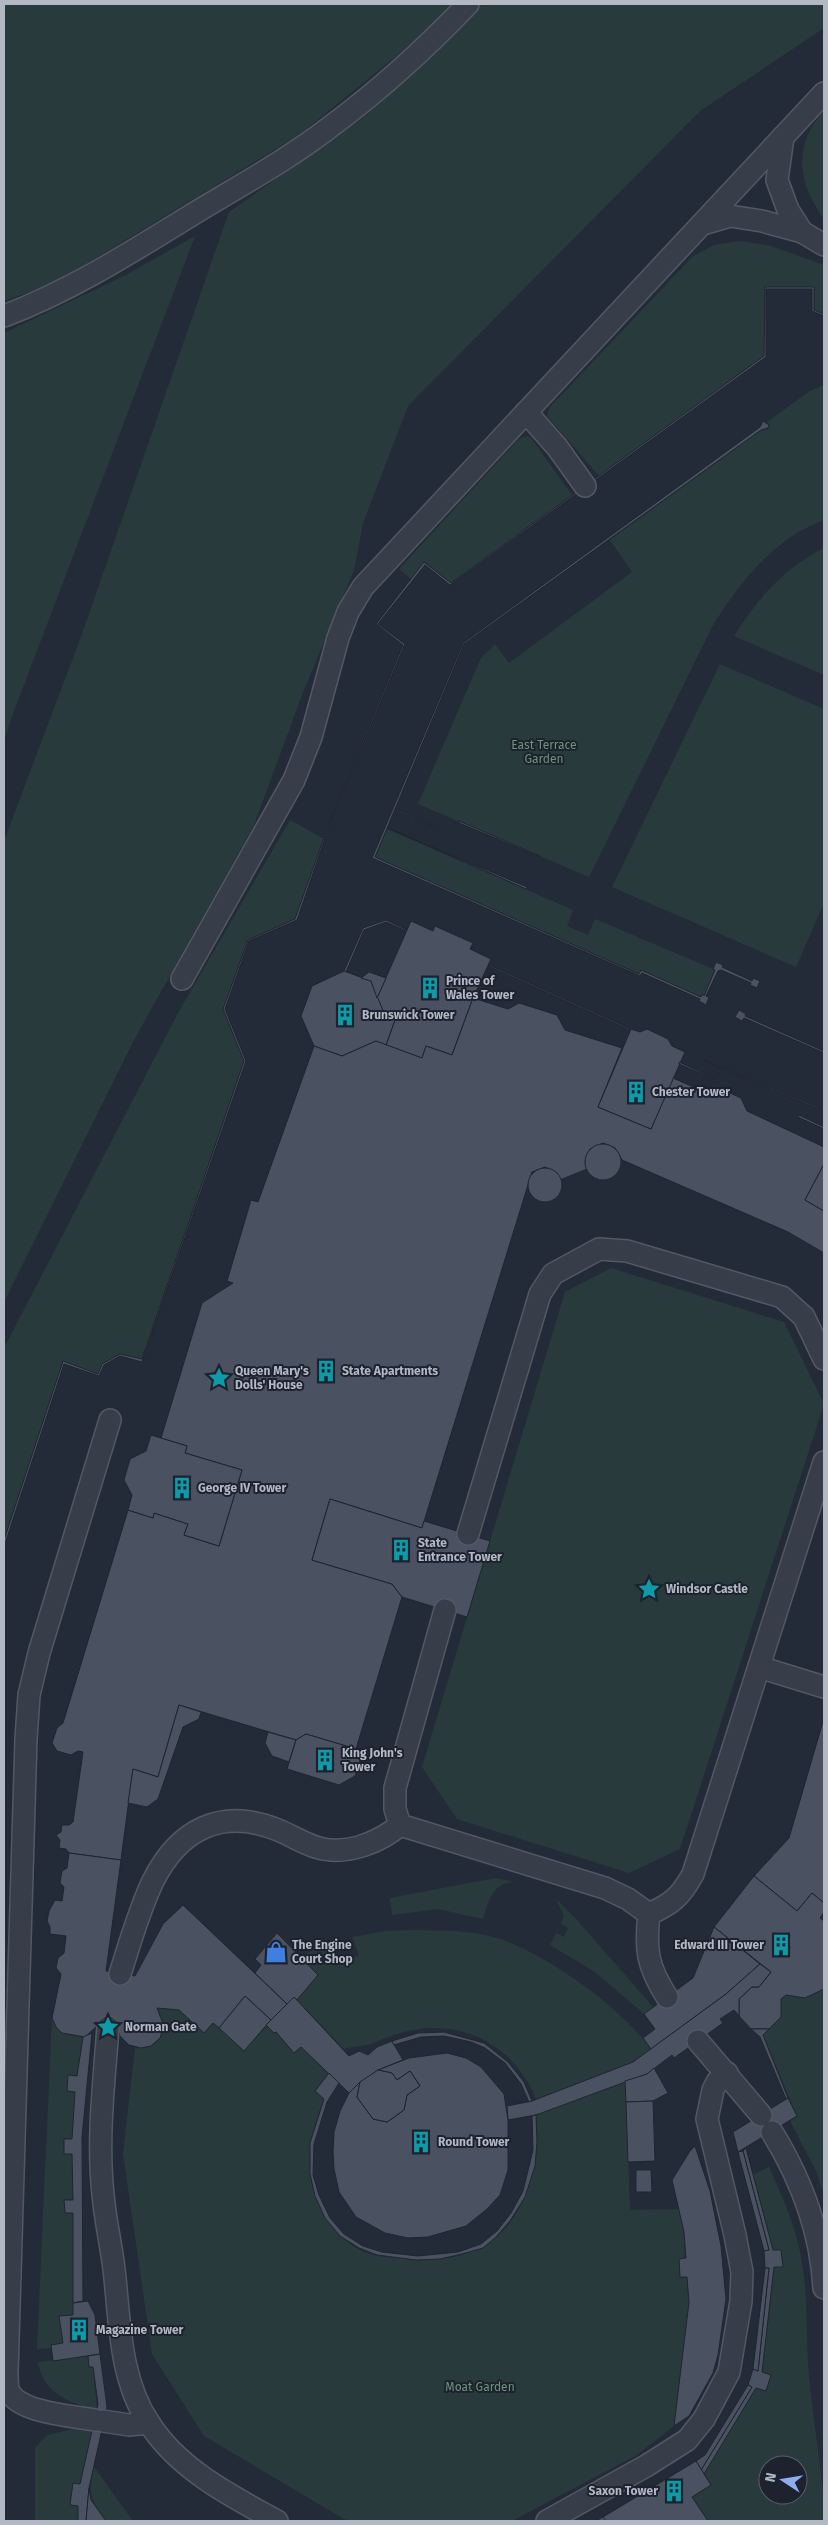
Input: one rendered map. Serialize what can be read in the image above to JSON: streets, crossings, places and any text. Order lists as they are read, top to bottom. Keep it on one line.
{"parks":["East Terrace Garden","Moat Garden"],"places":{"building":["Prince of Wales Tower","Brunswick Tower","Chester Tower","State Apartments","George IV Tower","State Entrance Tower","King John's Tower","Edward III Tower","Round Tower","Magazine Tower","Saxon Tower"],"place":["Queen Mary's Dolls' House","Windsor Castle","Norman Gate"],"shop":["The Engine Court Shop"]},"north":"left"}
